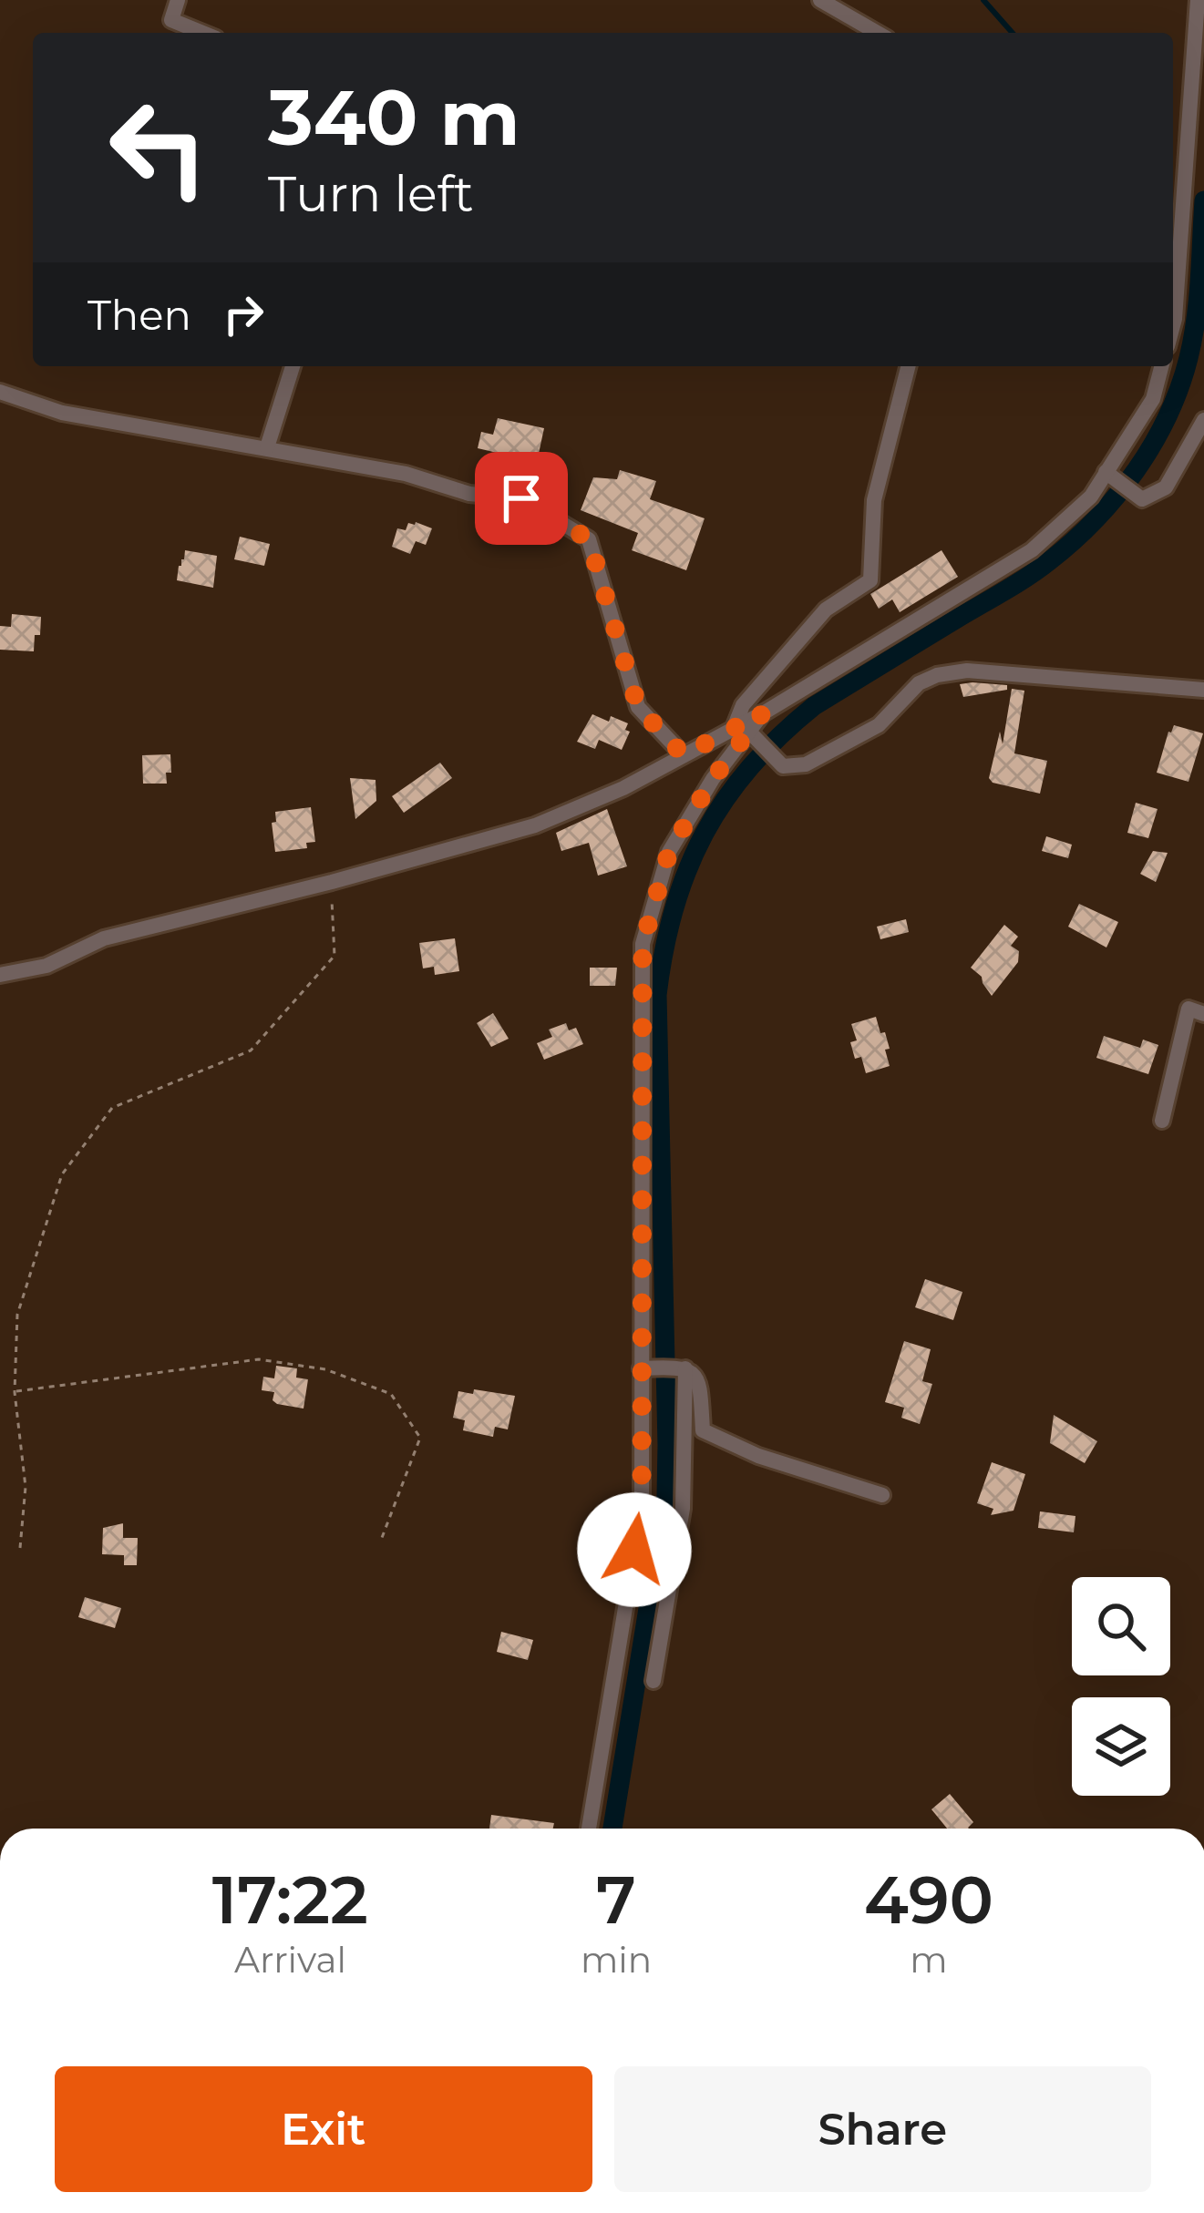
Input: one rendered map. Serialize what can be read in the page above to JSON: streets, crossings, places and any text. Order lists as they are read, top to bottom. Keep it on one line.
{"page":{"turn":["340 m","Turn left"],"then":"Then","eta":["17:22","Arrival","7","min","490","m"],"buttons":["Exit","Share"]}}
